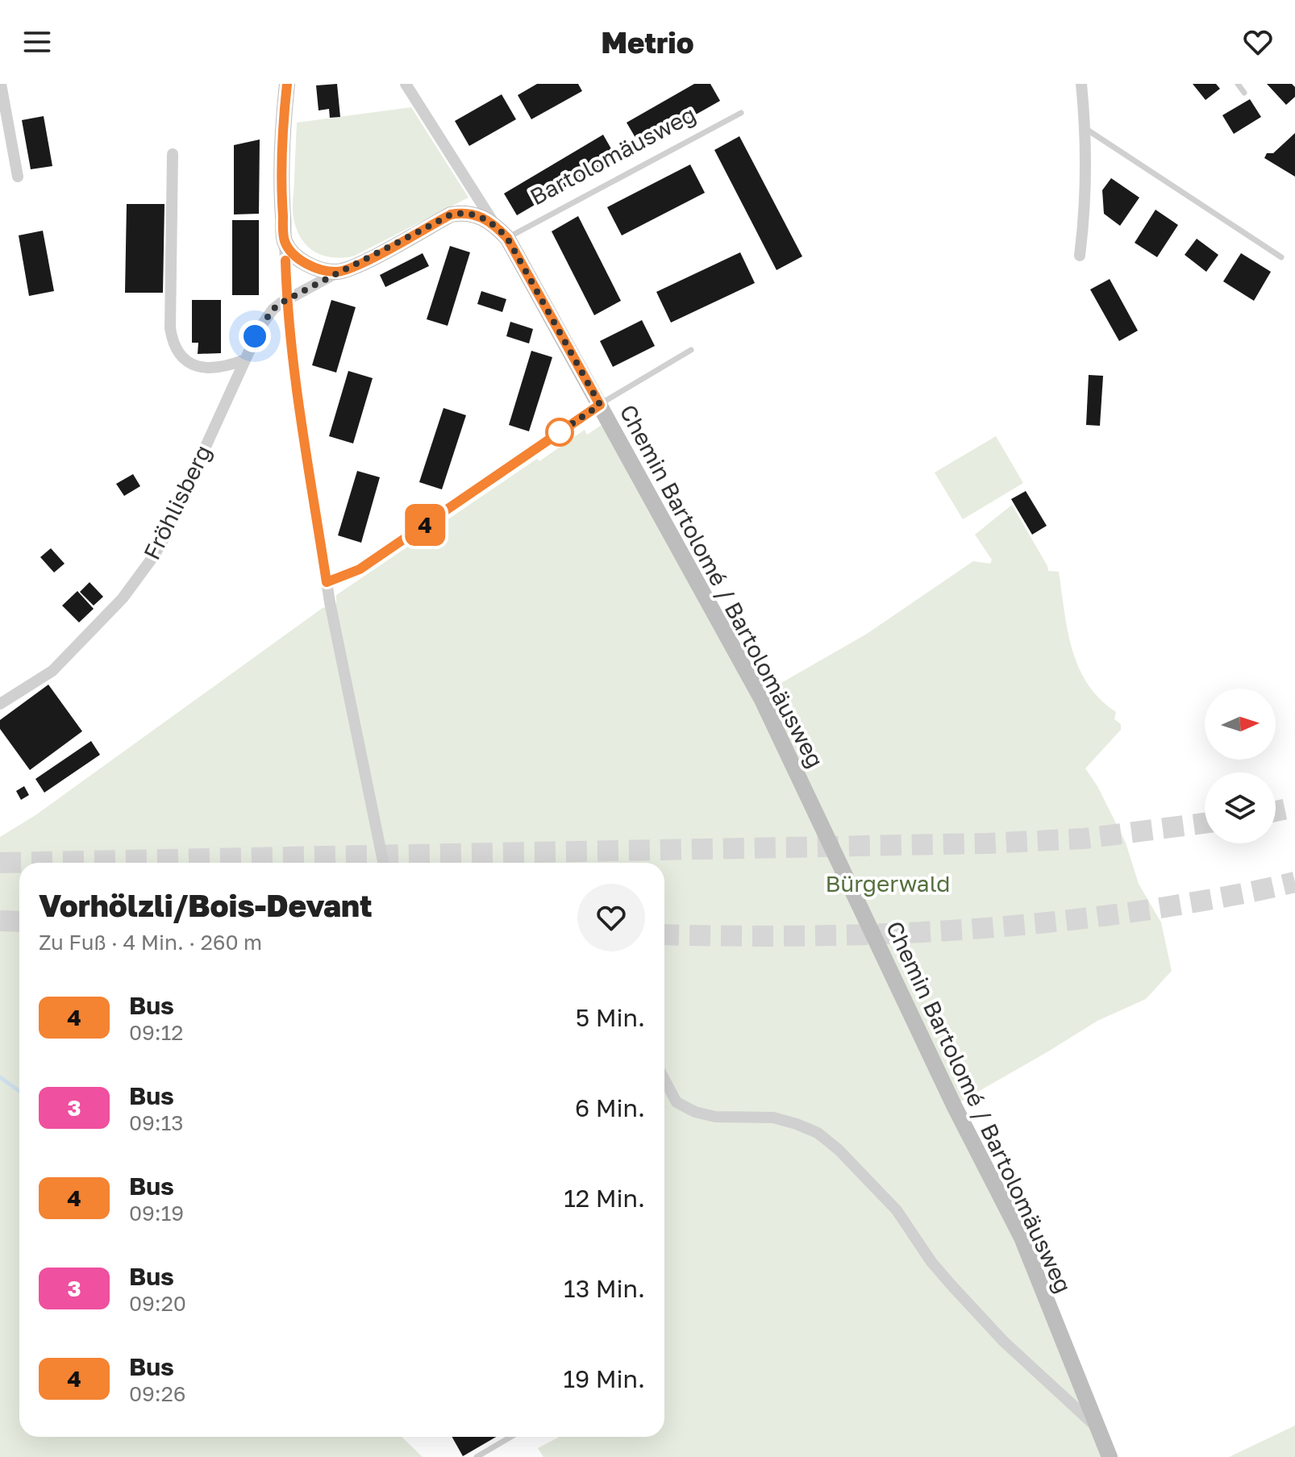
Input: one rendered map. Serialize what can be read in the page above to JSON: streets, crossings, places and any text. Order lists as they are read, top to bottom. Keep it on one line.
{"streets":{"street":["Fröhlisberg","Chemin Bartolomé / Bartolomäusweg"],"lane":["Bartolomäusweg"]},"parks":["Bürgerwald"],"lines":["bus line 4"],"north":"right","page":{"header":"Metrio","on_map":"4","heading":["Vorhölzli/Bois-Devant","Zu Fuß · 4 Min. · 260 m"],"list":[{"mark":"4","name":"Bus","note":"09:12","value":"5 Min."},{"mark":"3","name":"Bus","note":"09:13","value":"6 Min."},{"mark":"4","name":"Bus","note":"09:19","value":"12 Min."},{"mark":"3","name":"Bus","note":"09:20","value":"13 Min."},{"mark":"4","name":"Bus","note":"09:26","value":"19 Min."}]}}
